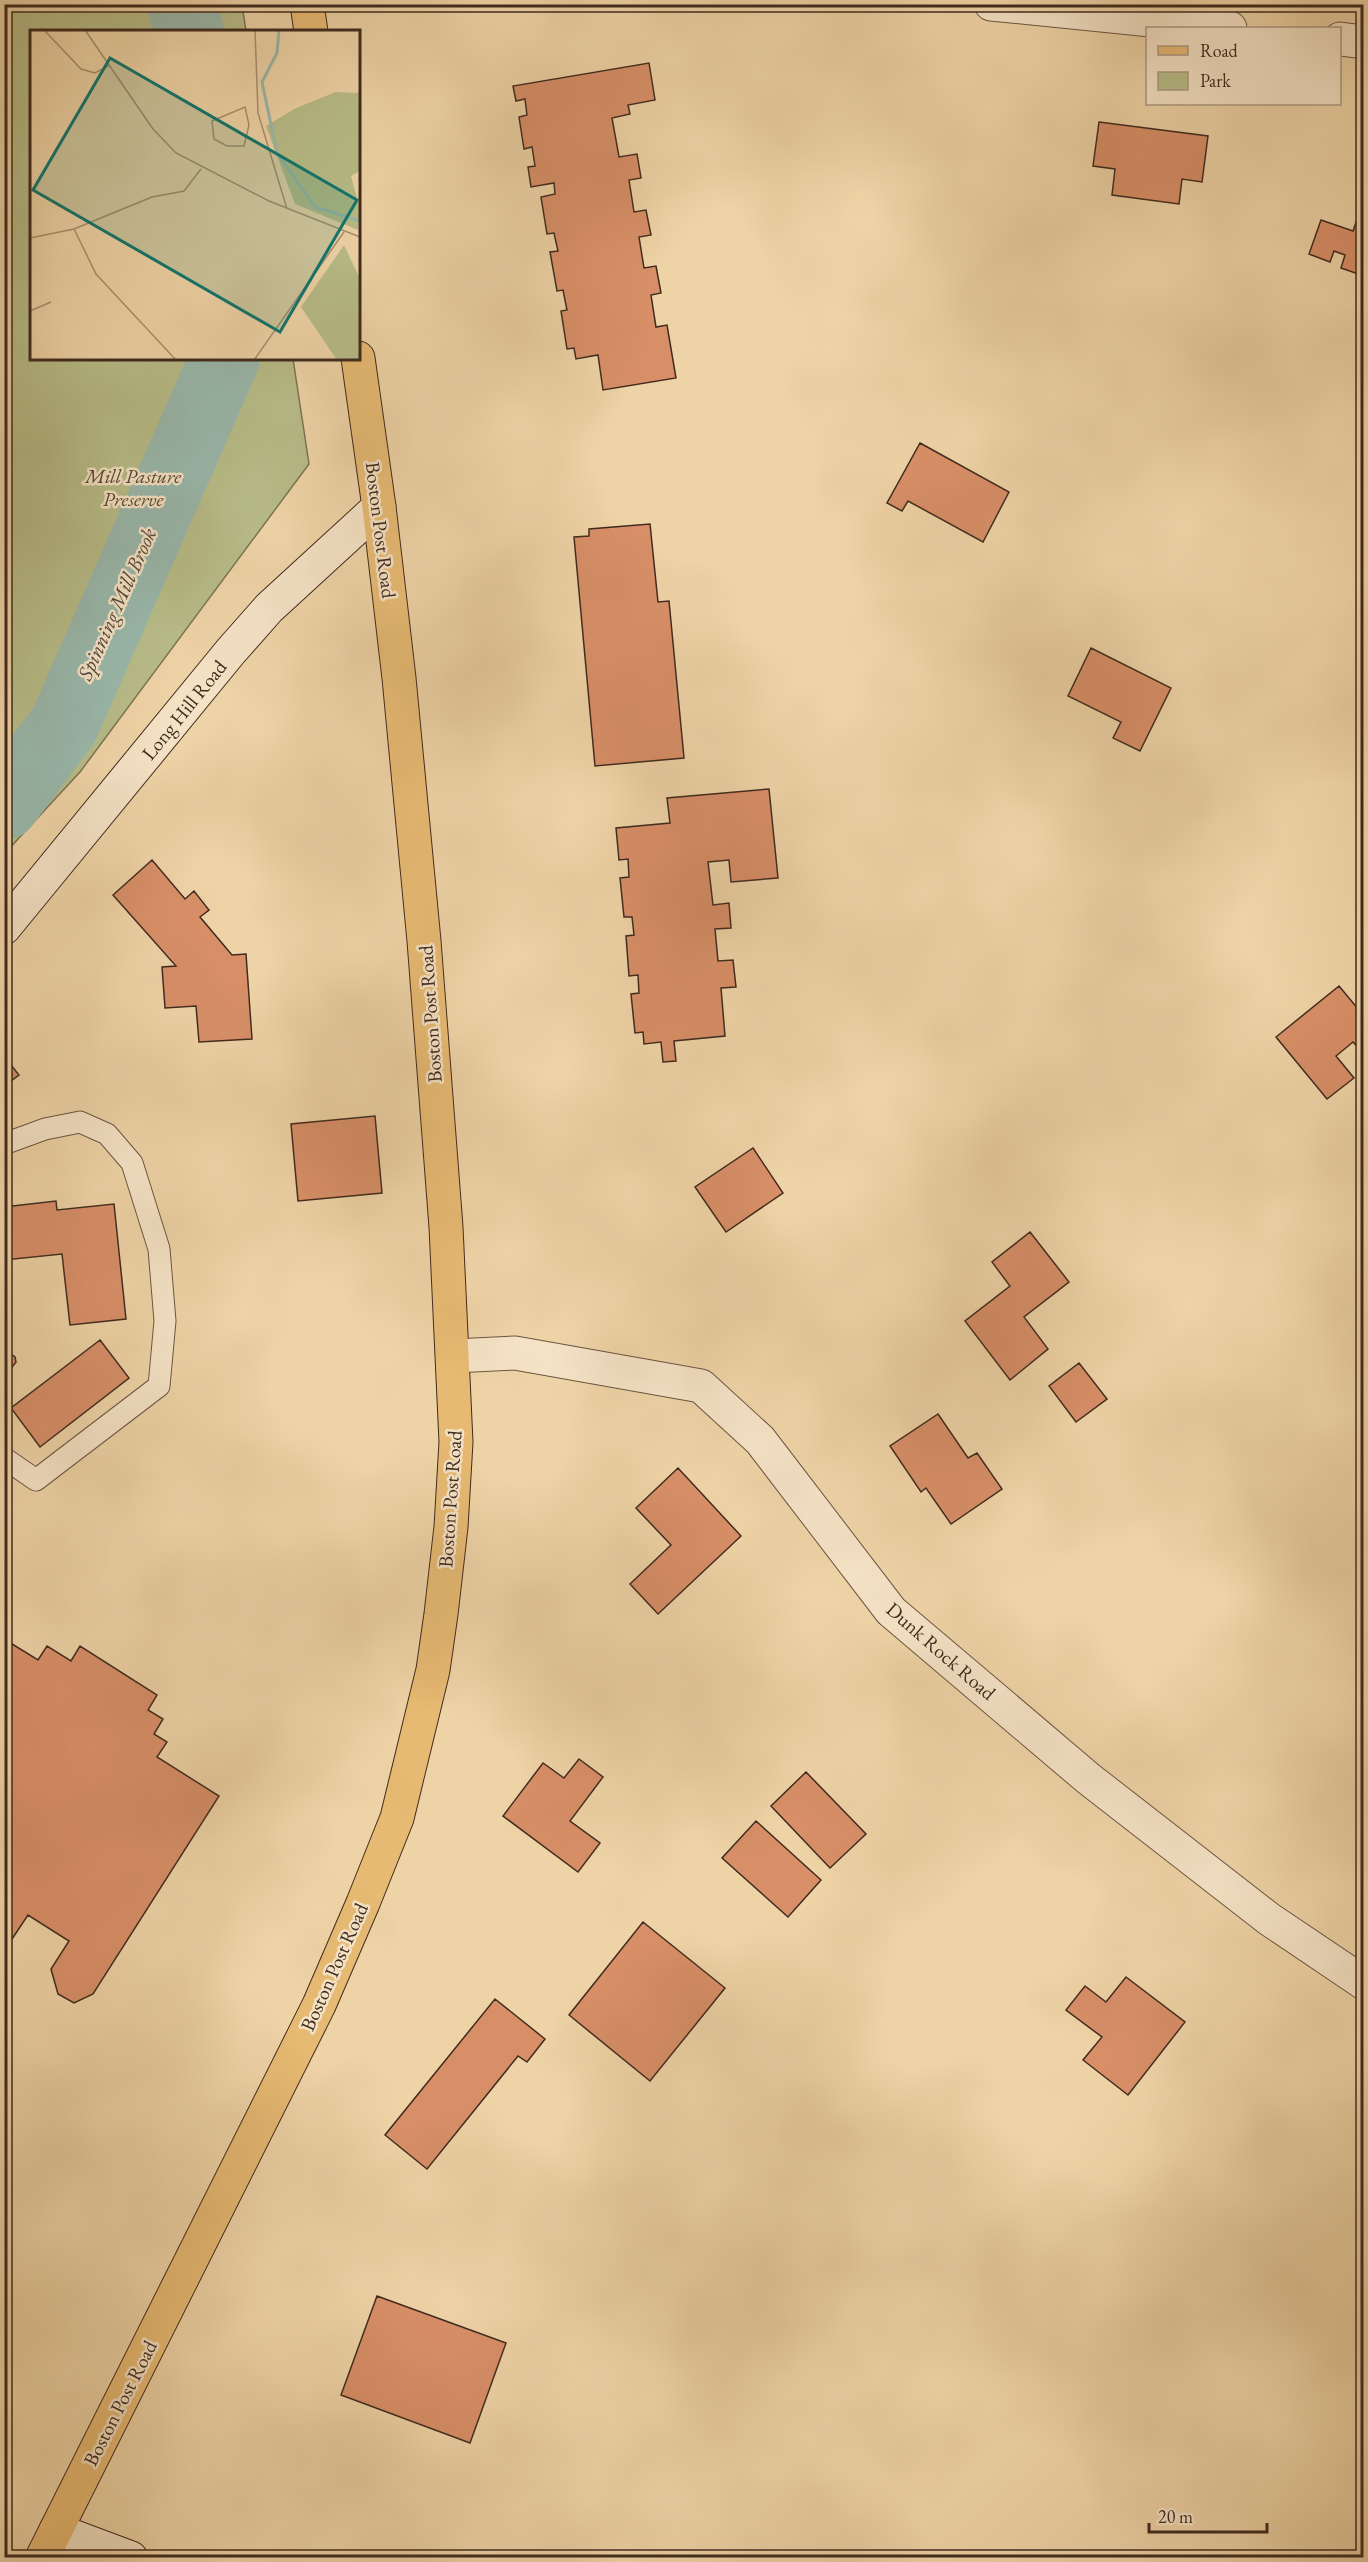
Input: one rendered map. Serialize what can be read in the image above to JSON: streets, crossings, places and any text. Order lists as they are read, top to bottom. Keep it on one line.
{"streets":{"main road":["Boston Post Road"],"street":["Long Hill Road","Dunk Rock Road"]},"crossings":[["Boston Post Road","Long Hill Road"],["Boston Post Road","Dunk Rock Road"]],"water":["Spinning Mill Brook"],"parks":["Mill Pasture Preserve"],"legend":["Road","Park"],"scale_bar":"20 m"}
